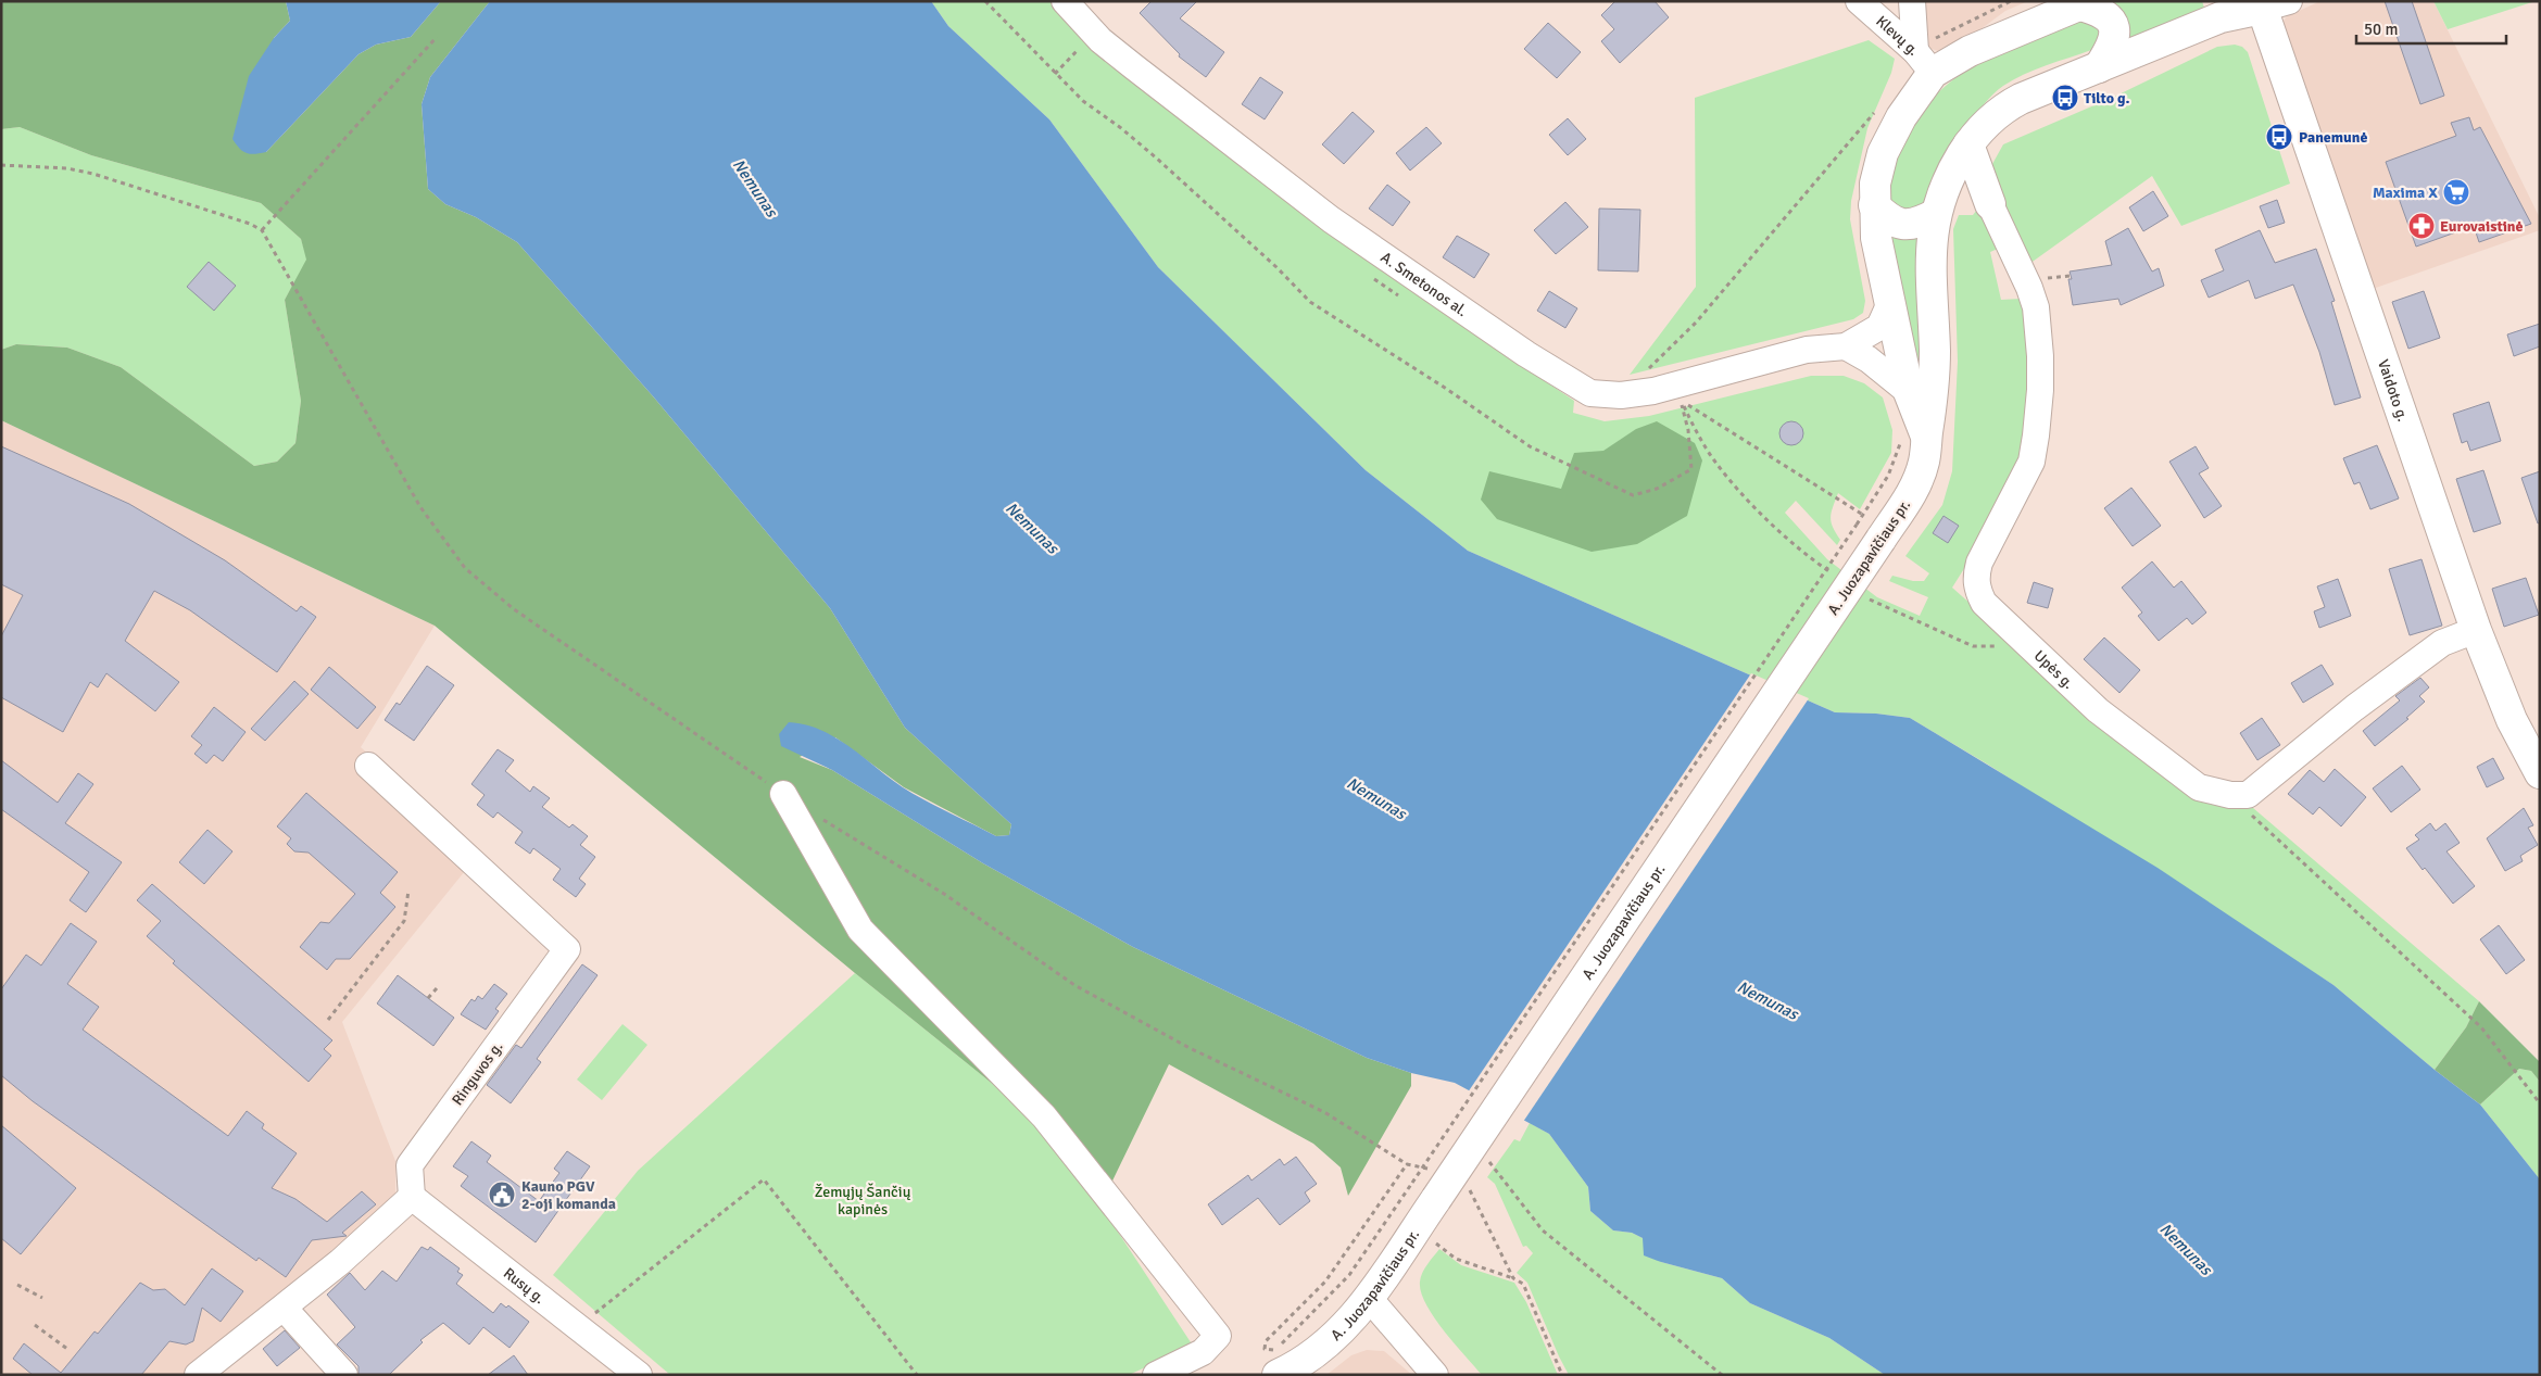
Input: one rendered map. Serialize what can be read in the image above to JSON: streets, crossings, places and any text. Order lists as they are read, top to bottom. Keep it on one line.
{"streets":{"main road":["Vaidoto g.","A. Juozapavičiaus pr."],"street":["Klevų g.","A. Smetonos al.","Upės g.","Ringuvos g.","Rusų g."]},"crossings":[["Vaidoto g.","Upės g."],["Ringuvos g.","Rusų g."]],"water":["Nemunas"],"parks":["Žemųjų Šančių kapinės"],"places":{"bus stop":["Tilto g.","Panemunė"],"supermarket":["Maxima X"],"pharmacy":["Eurovaistinė"],"public building":["Kauno PGV 2-oji komanda"]},"scale_bar":"50 m"}
